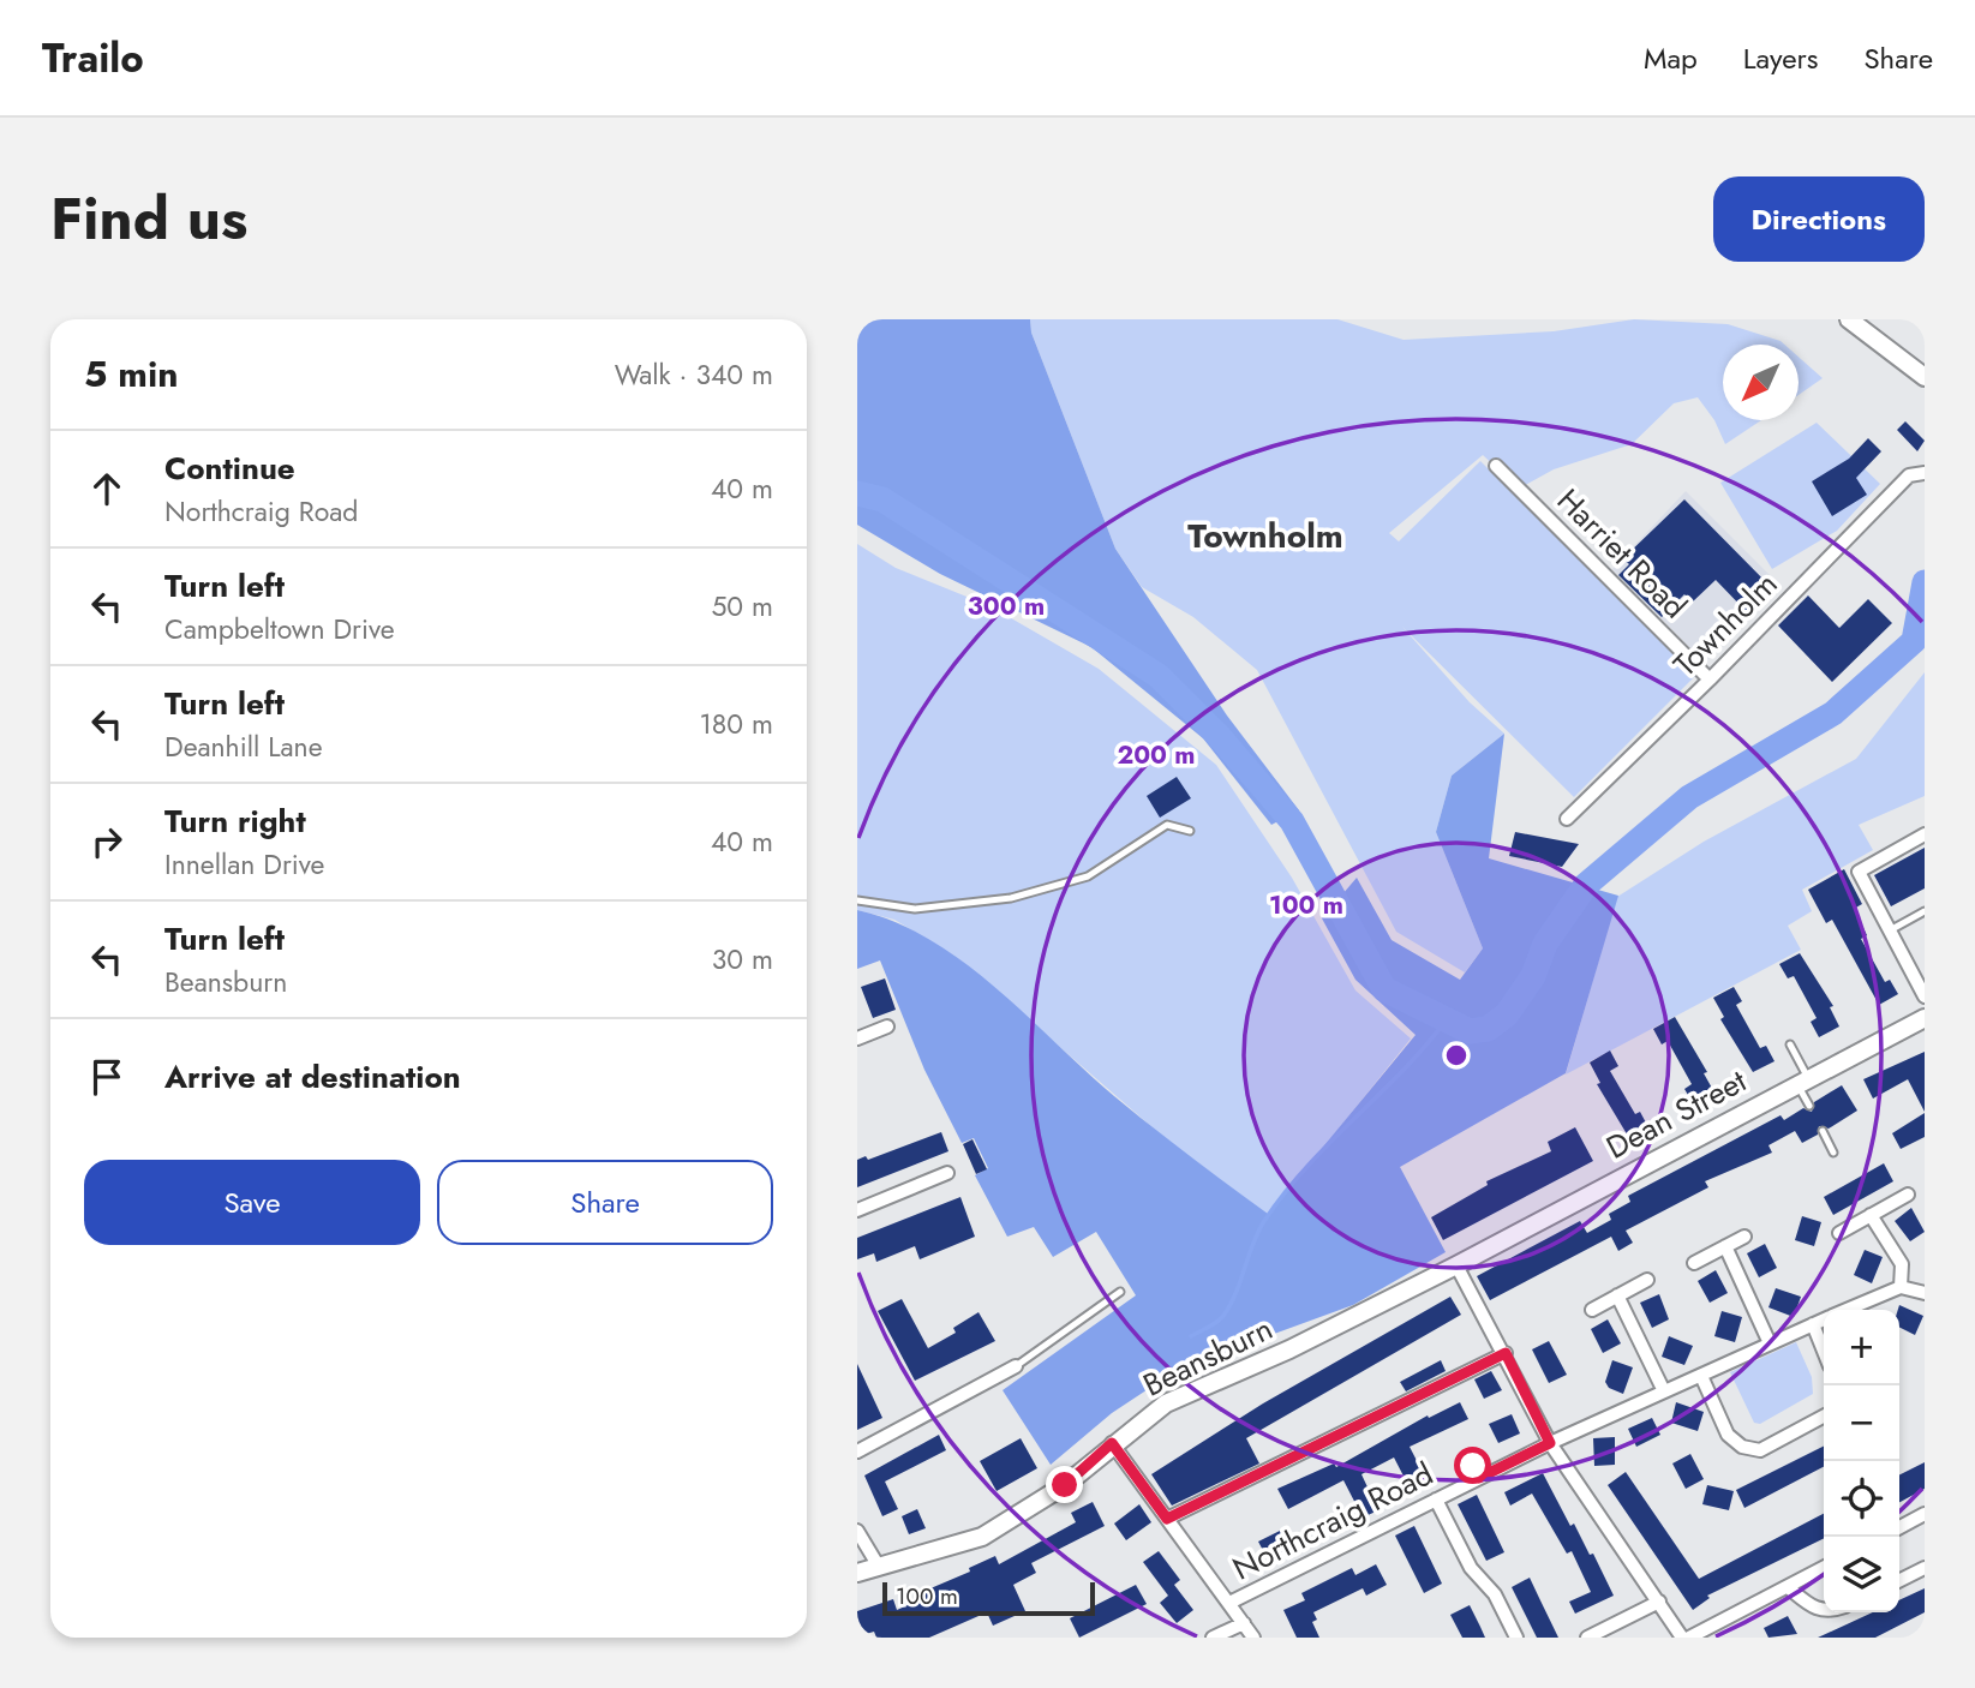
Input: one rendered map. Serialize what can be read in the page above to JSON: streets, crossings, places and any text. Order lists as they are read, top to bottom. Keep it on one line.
{"streets":{"main road":["Dean Street","Beansburn"],"street":["Harriet Road","Townholm","Northcraig Road"]},"crossings":[["Harriet Road","Townholm"],["Dean Street","Beansburn"]],"districts":["Townholm"],"scale_bar":"100 m","north":"bottom left","page":{"header":"Trailo","nav":["Map","Layers","Share"],"title":"Find us","buttons":["Directions",["Save","Share"]],"heading":["5 min","Walk · 340 m"],"list":[["Continue","Northcraig Road","40 m"],["Turn left","Campbeltown Drive","50 m"],["Turn left","Deanhill Lane","180 m"],["Turn right","Innellan Drive","40 m"],["Turn left","Beansburn","30 m"],"Arrive at destination"],"map_buttons":["+","−"],"scale":"100 m"},"rings":["300 m","200 m","100 m"]}
